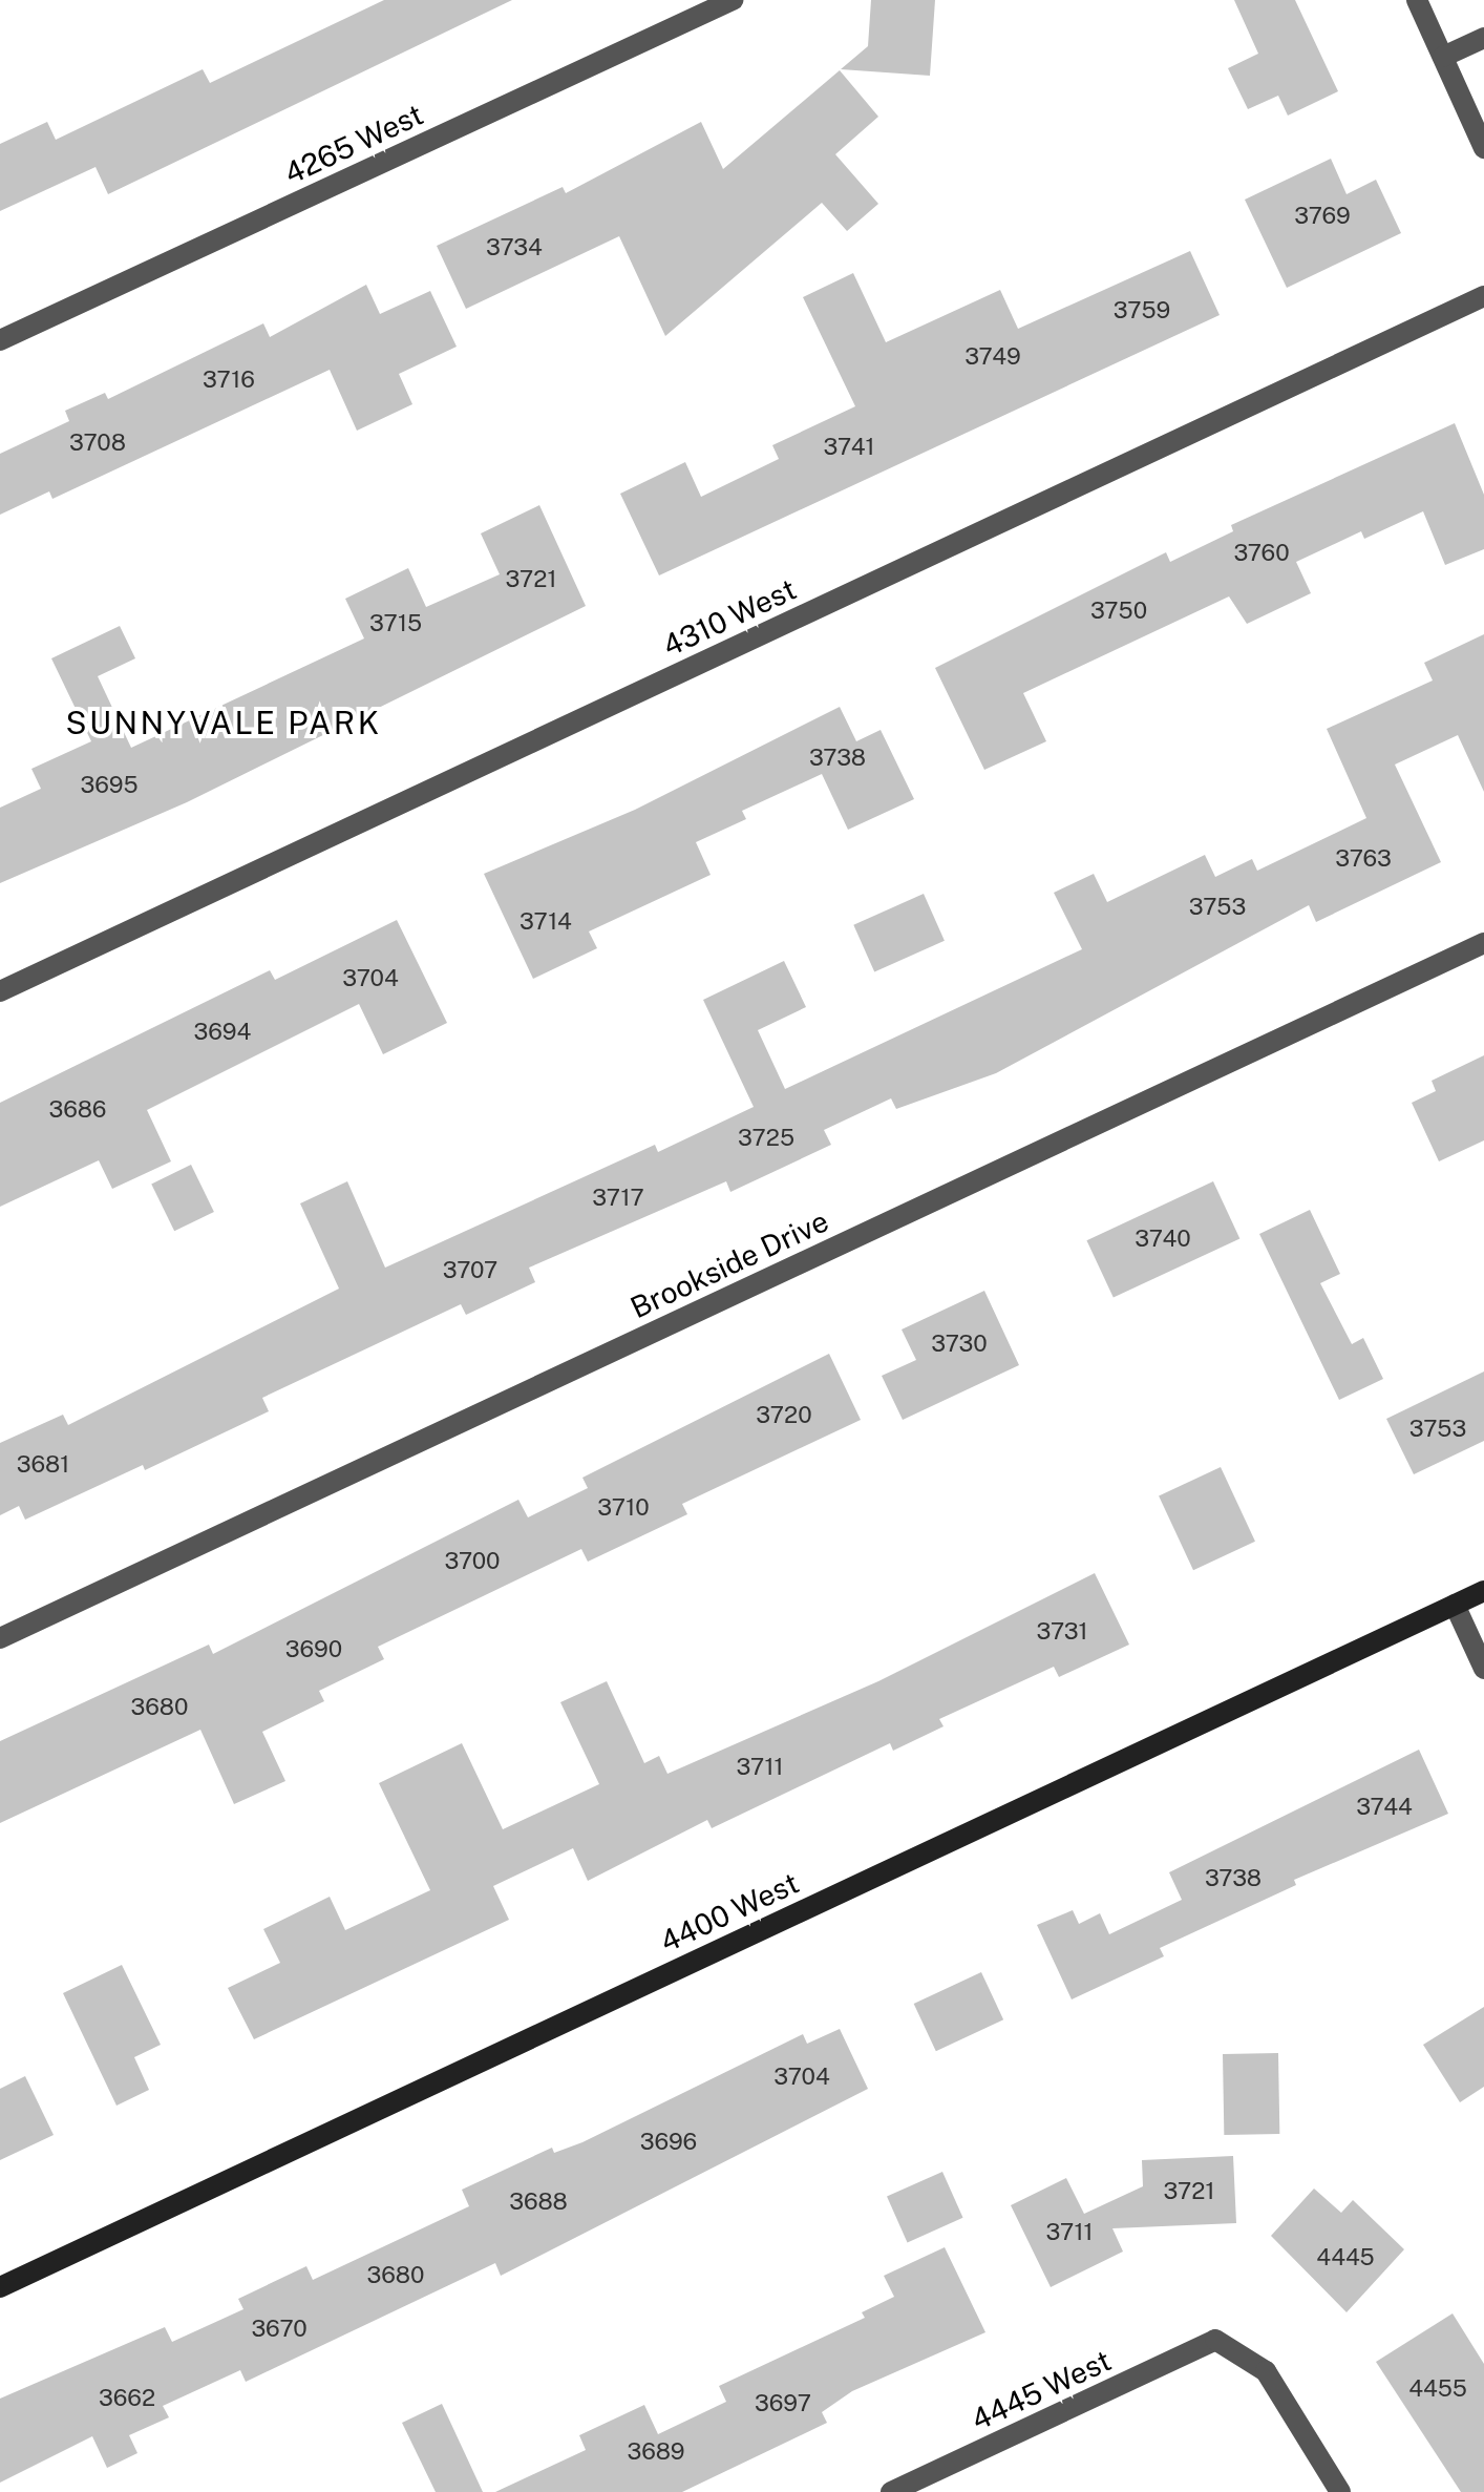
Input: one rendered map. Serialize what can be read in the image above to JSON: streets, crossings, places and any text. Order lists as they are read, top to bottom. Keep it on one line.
{"streets":{"street":["4265 West","4310 West","Brookside Drive","4400 West","4445 West"]},"districts":["SUNNYVALE PARK"],"house_numbers":["3769","3734","3759","3749","3716","3708","3741","3760","3721","3750","3715","3738","3695","3763","3753","3714","3704","3694","3686","3725","3717","3740","3707","3730","3720","3753","3681","3710","3700","3731","3690","3680","3711","3744","3738","3704","3696","3721","3688","3711","4445","3680","3670","4455","3662","3697","3689"]}
